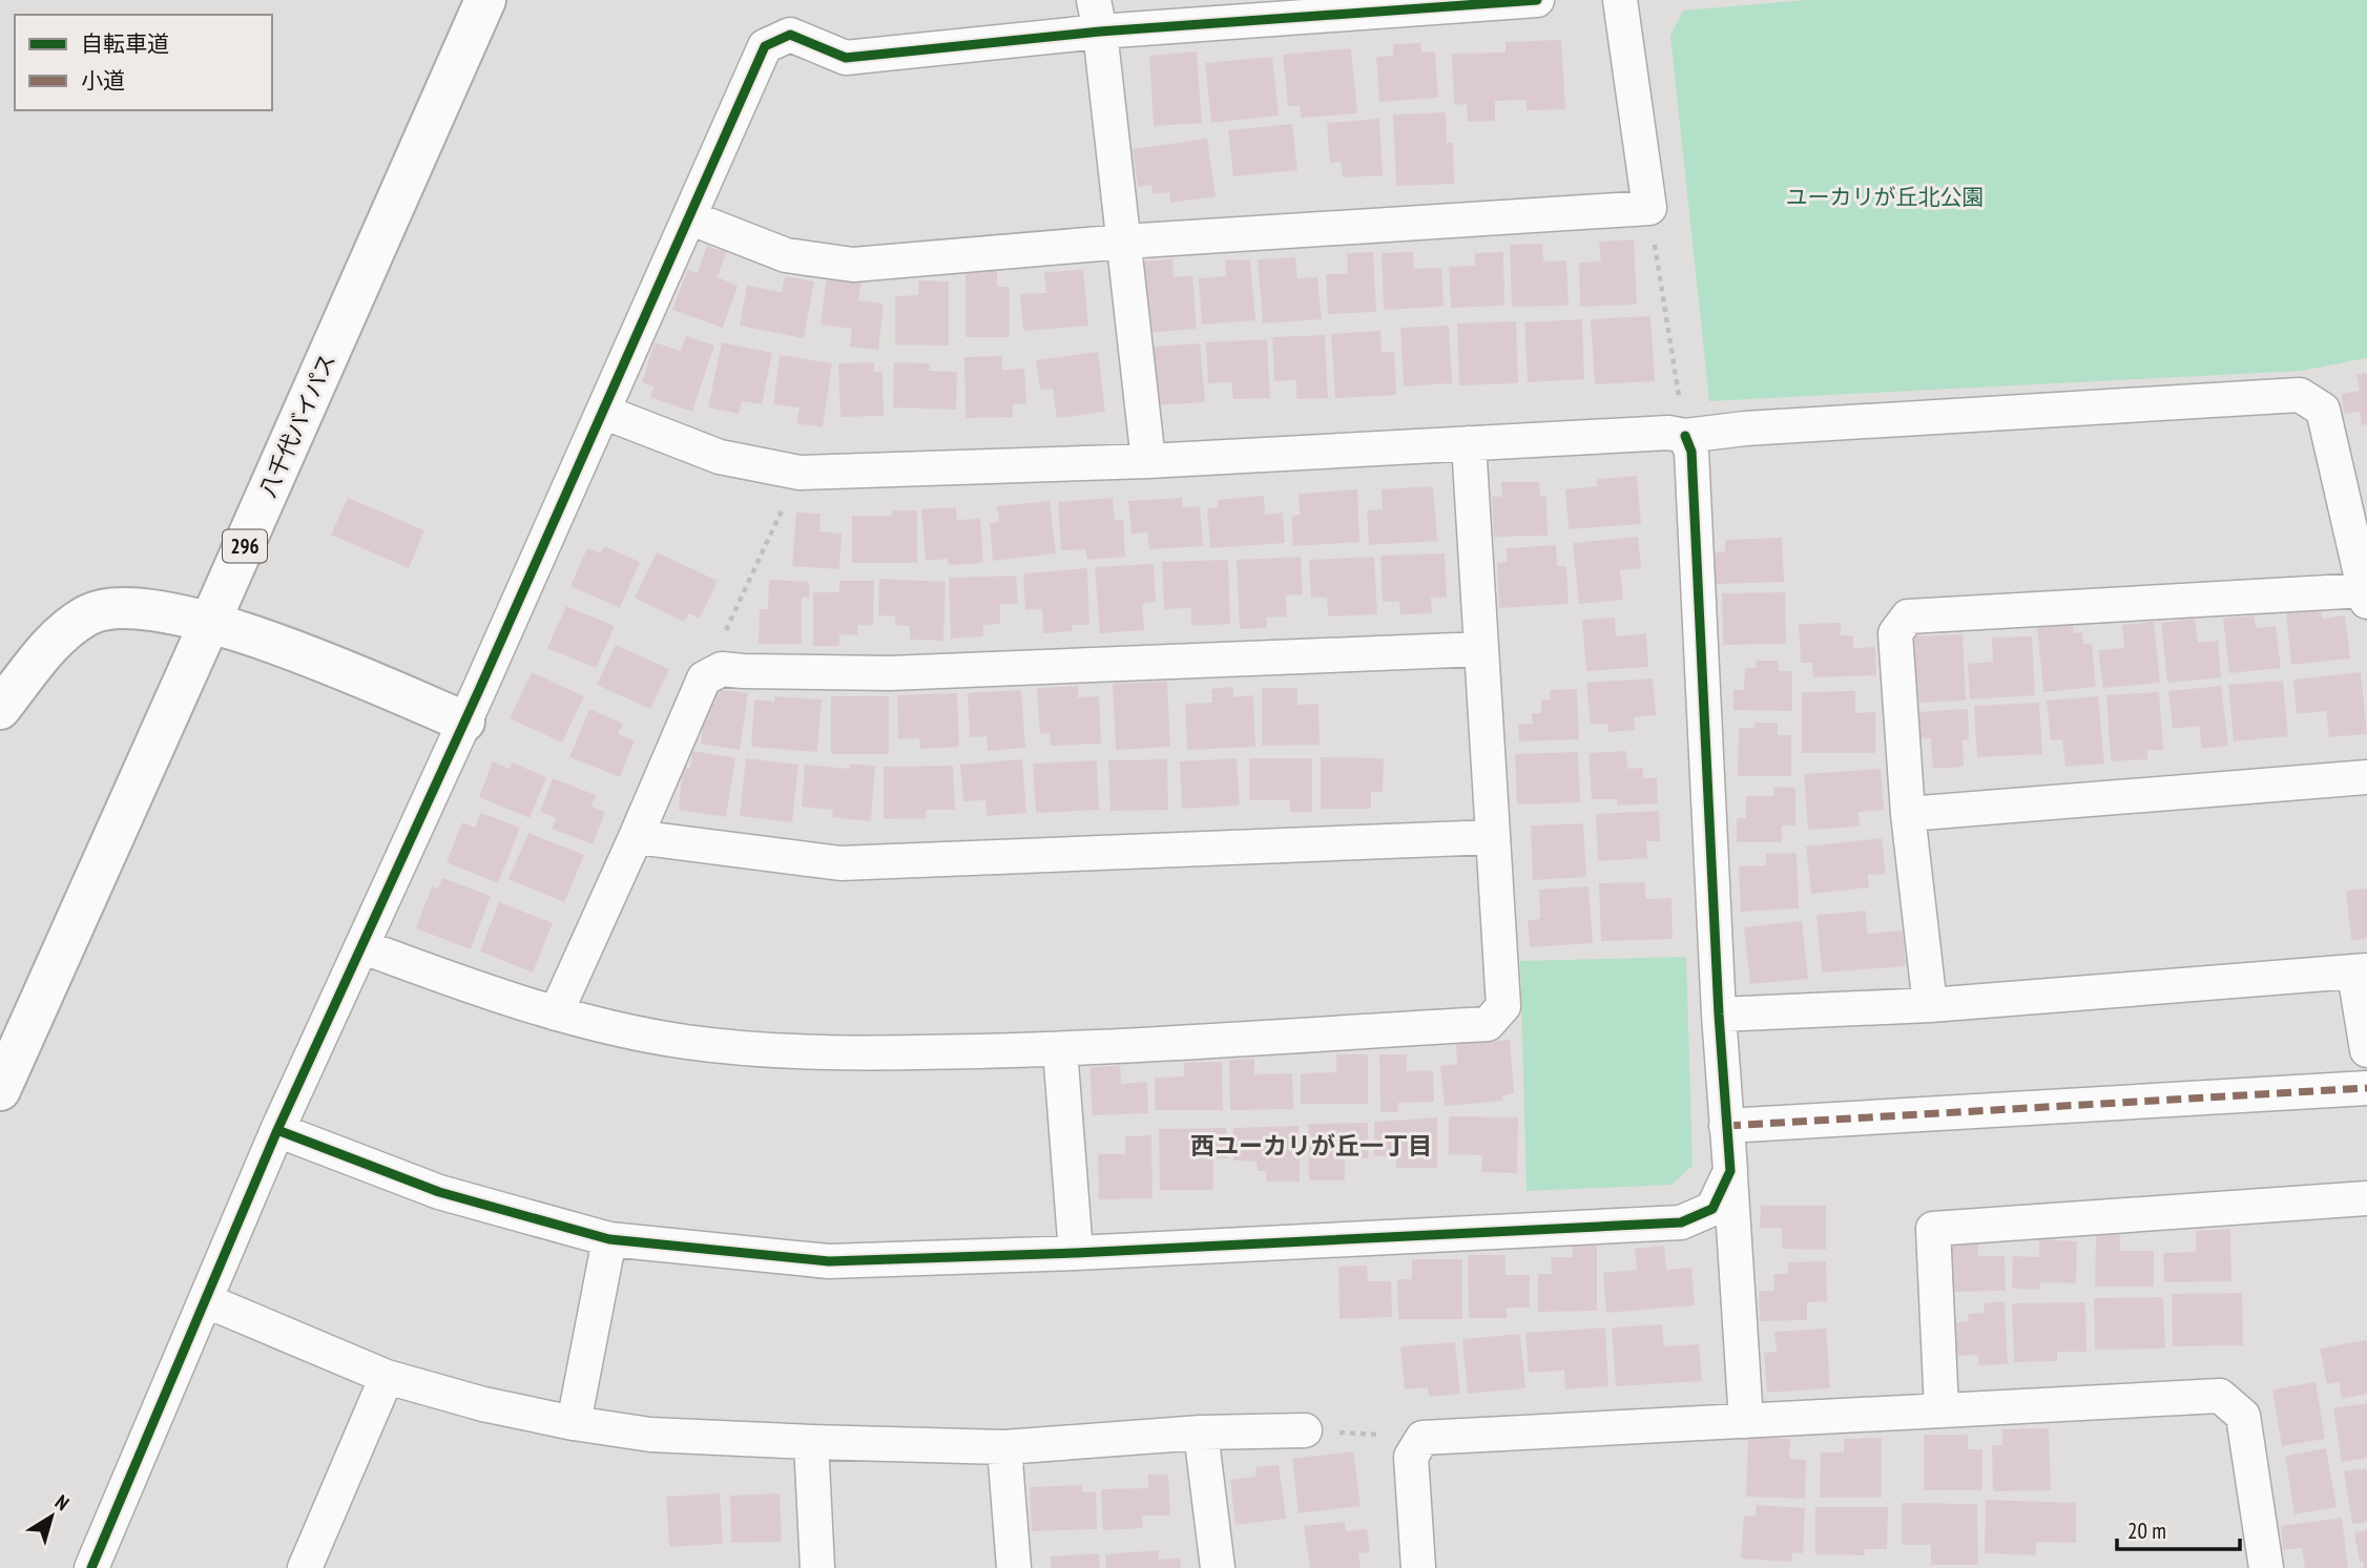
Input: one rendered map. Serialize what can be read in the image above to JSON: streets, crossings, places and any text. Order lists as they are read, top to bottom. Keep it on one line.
{"streets":{"main road":["八千代バイパス","296"]},"districts":["西ユーカリが丘一丁目"],"parks":["ユーカリが丘北公園"],"legend":["自転車道","小道"],"scale_bar":"20 m","north":"top right"}
